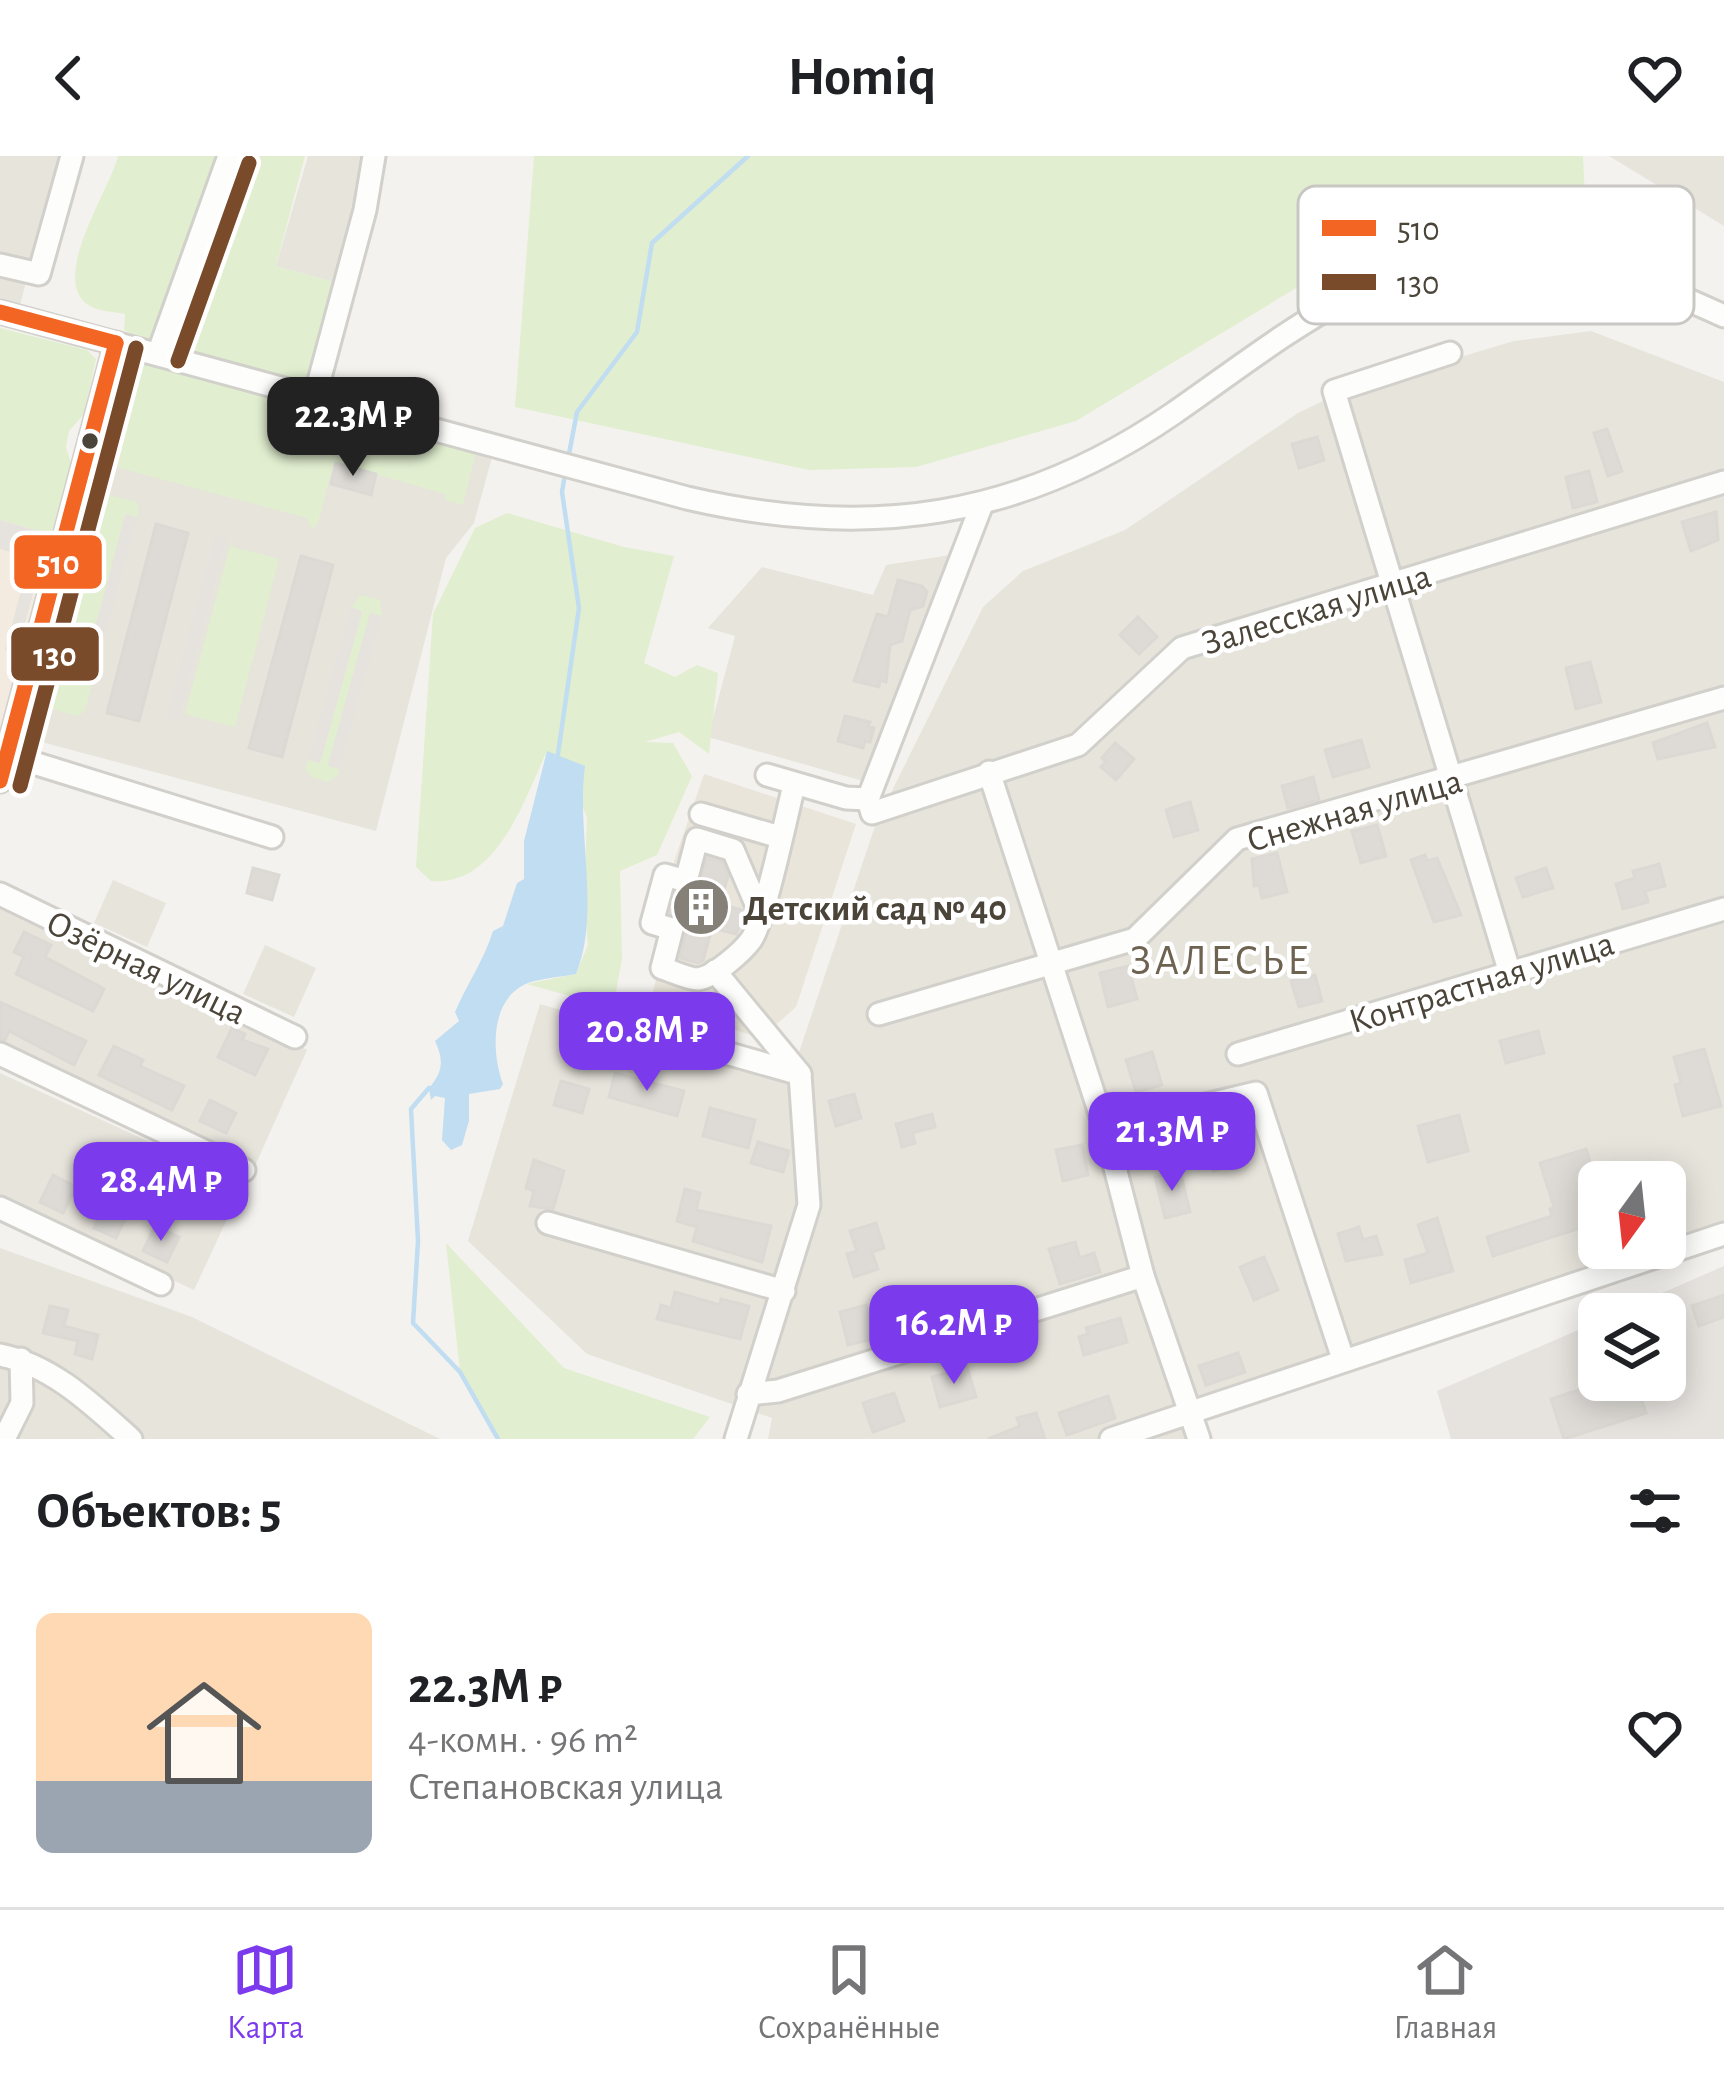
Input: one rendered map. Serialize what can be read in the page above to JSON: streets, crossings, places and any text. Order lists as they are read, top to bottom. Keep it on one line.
{"streets":{"street":["Залесская улица","Снежная улица","Озёрная улица","Контрастная улица"]},"districts":["ЗАЛЕСЬЕ"],"places":{"building":["Детский сад № 40"]},"lines":["transit line 130","transit line 510"],"legend":["510","130"],"north":"bottom","page":{"header":"Homiq","price":["22.3M ₽","20.8M ₽","21.3M ₽","28.4M ₽","16.2M ₽"],"heading":"Объектов: 5","list":[{"name":"22.3M ₽","note":"4-комн. · 96 m² · Степановская улица"}],"tabs":["Карта","Сохранённые","Главная"]}}
